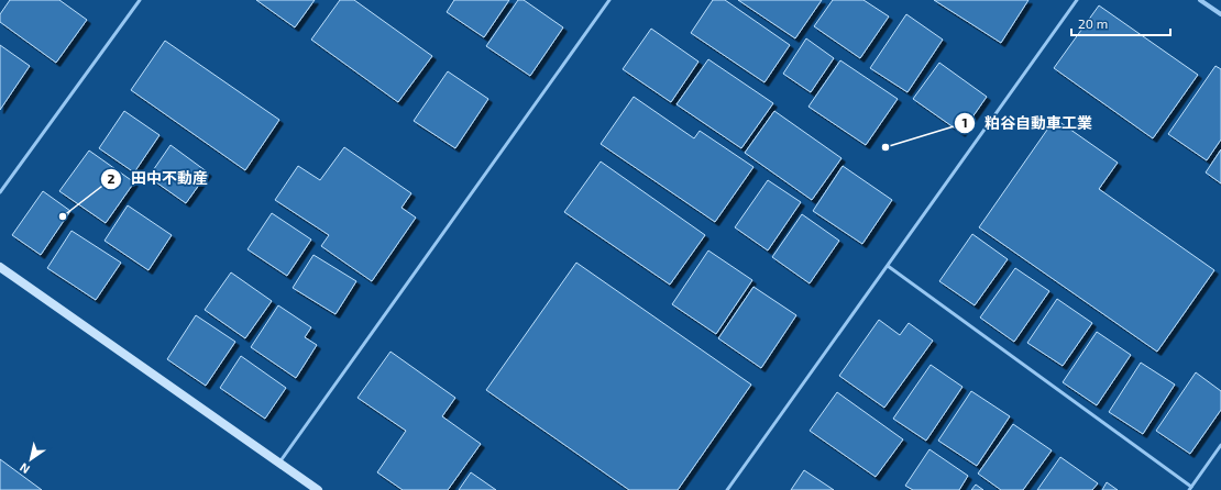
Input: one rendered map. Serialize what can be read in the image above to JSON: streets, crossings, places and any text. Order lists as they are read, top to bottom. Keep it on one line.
{"places":["粕谷自動車工業","田中不動産"],"scale_bar":"20 m","north":"bottom left"}
